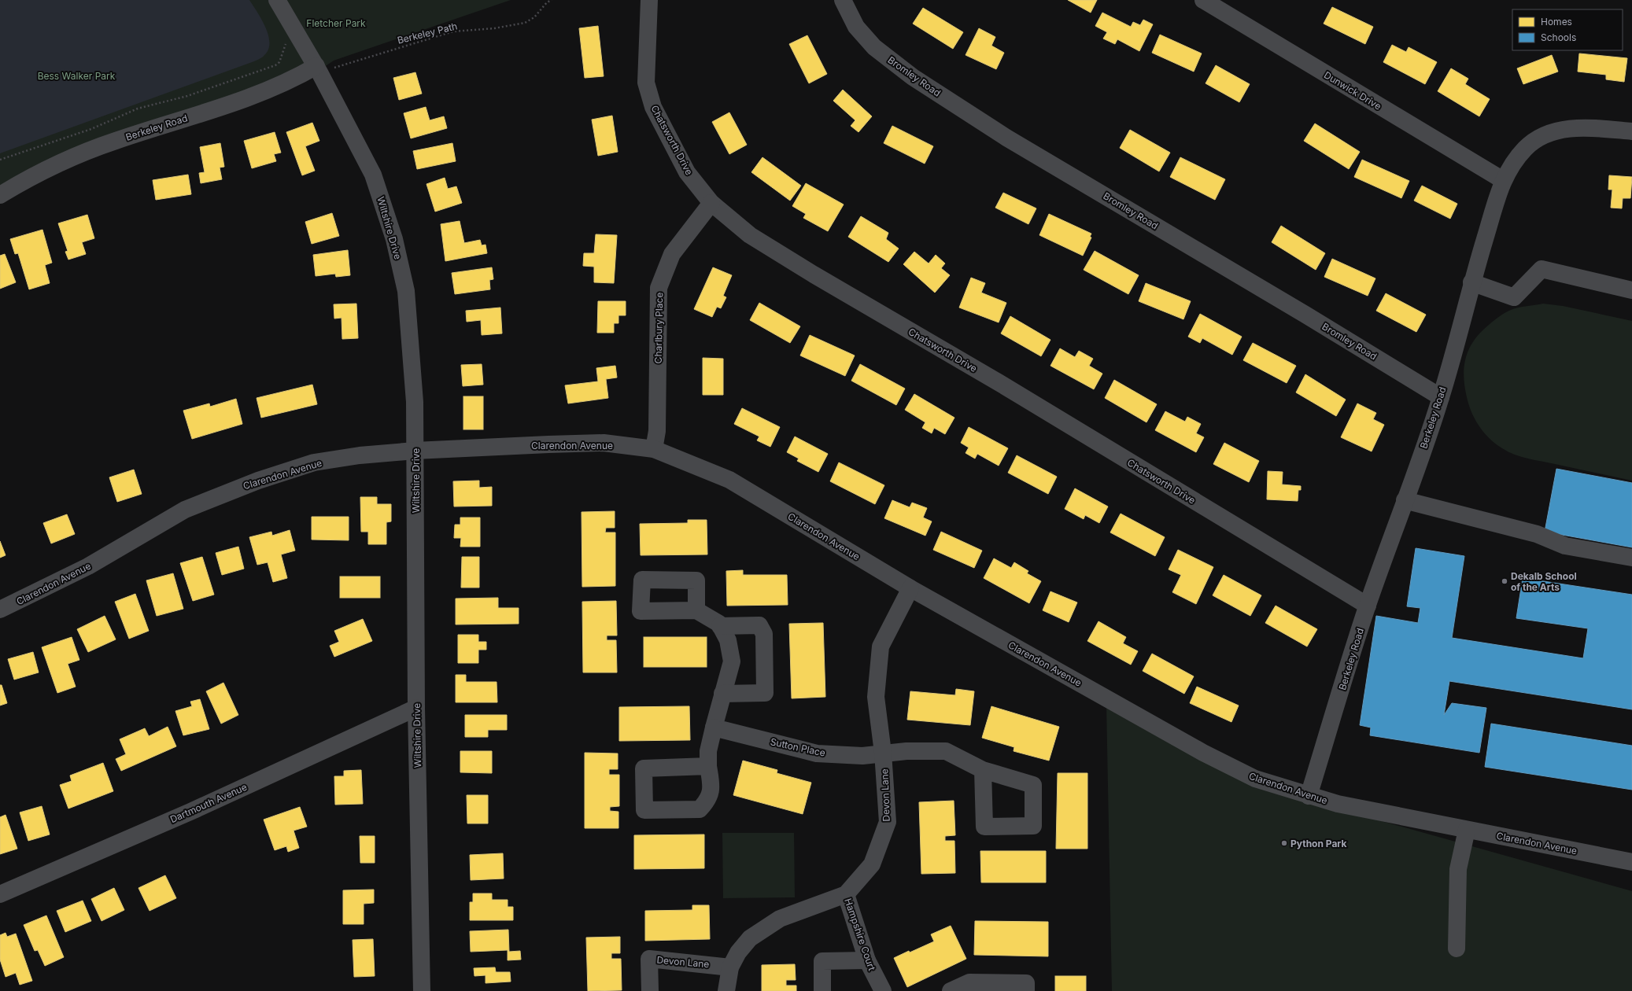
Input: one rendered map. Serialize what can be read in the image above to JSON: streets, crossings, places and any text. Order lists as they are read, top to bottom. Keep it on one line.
{"streets":{"street":["Bromley Road","Dunwick Drive","Berkeley Road","Chatsworth Drive","Wiltshire Drive","Charlbury Place","Clarendon Avenue","Sutton Place","Devon Lane","Dartmouth Avenue","Hampshire Court"],"path":["Berkeley Path"]},"crossings":[["Berkeley Path","Berkeley Road"],["Berkeley Path","Wiltshire Drive"],["Bromley Road","Berkeley Road"],["Dunwick Drive","Berkeley Road"],["Berkeley Road","Chatsworth Drive"],["Berkeley Road","Wiltshire Drive"],["Berkeley Road","Clarendon Avenue"],["Chatsworth Drive","Charlbury Place"],["Wiltshire Drive","Clarendon Avenue"],["Wiltshire Drive","Dartmouth Avenue"],["Charlbury Place","Clarendon Avenue"],["Clarendon Avenue","Devon Lane"],["Sutton Place","Devon Lane"],["Devon Lane","Hampshire Court"]],"parks":["Fletcher Park","Bess Walker Park"],"places":["Dekalb School of the Arts","Python Park"],"legend":["Homes","Schools"]}
